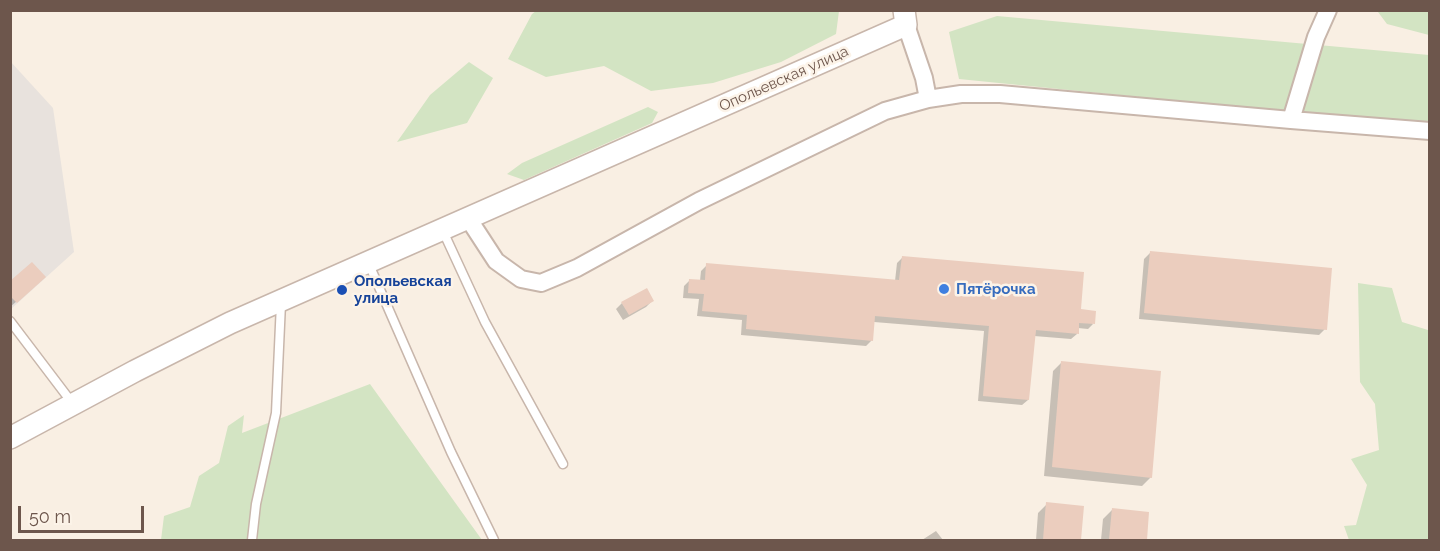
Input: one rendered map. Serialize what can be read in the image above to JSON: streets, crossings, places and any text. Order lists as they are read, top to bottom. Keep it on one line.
{"streets":{"street":["Опольевская улица"]},"places":["Пятёрочка","Опольевская улица"],"scale_bar":"50 m"}
